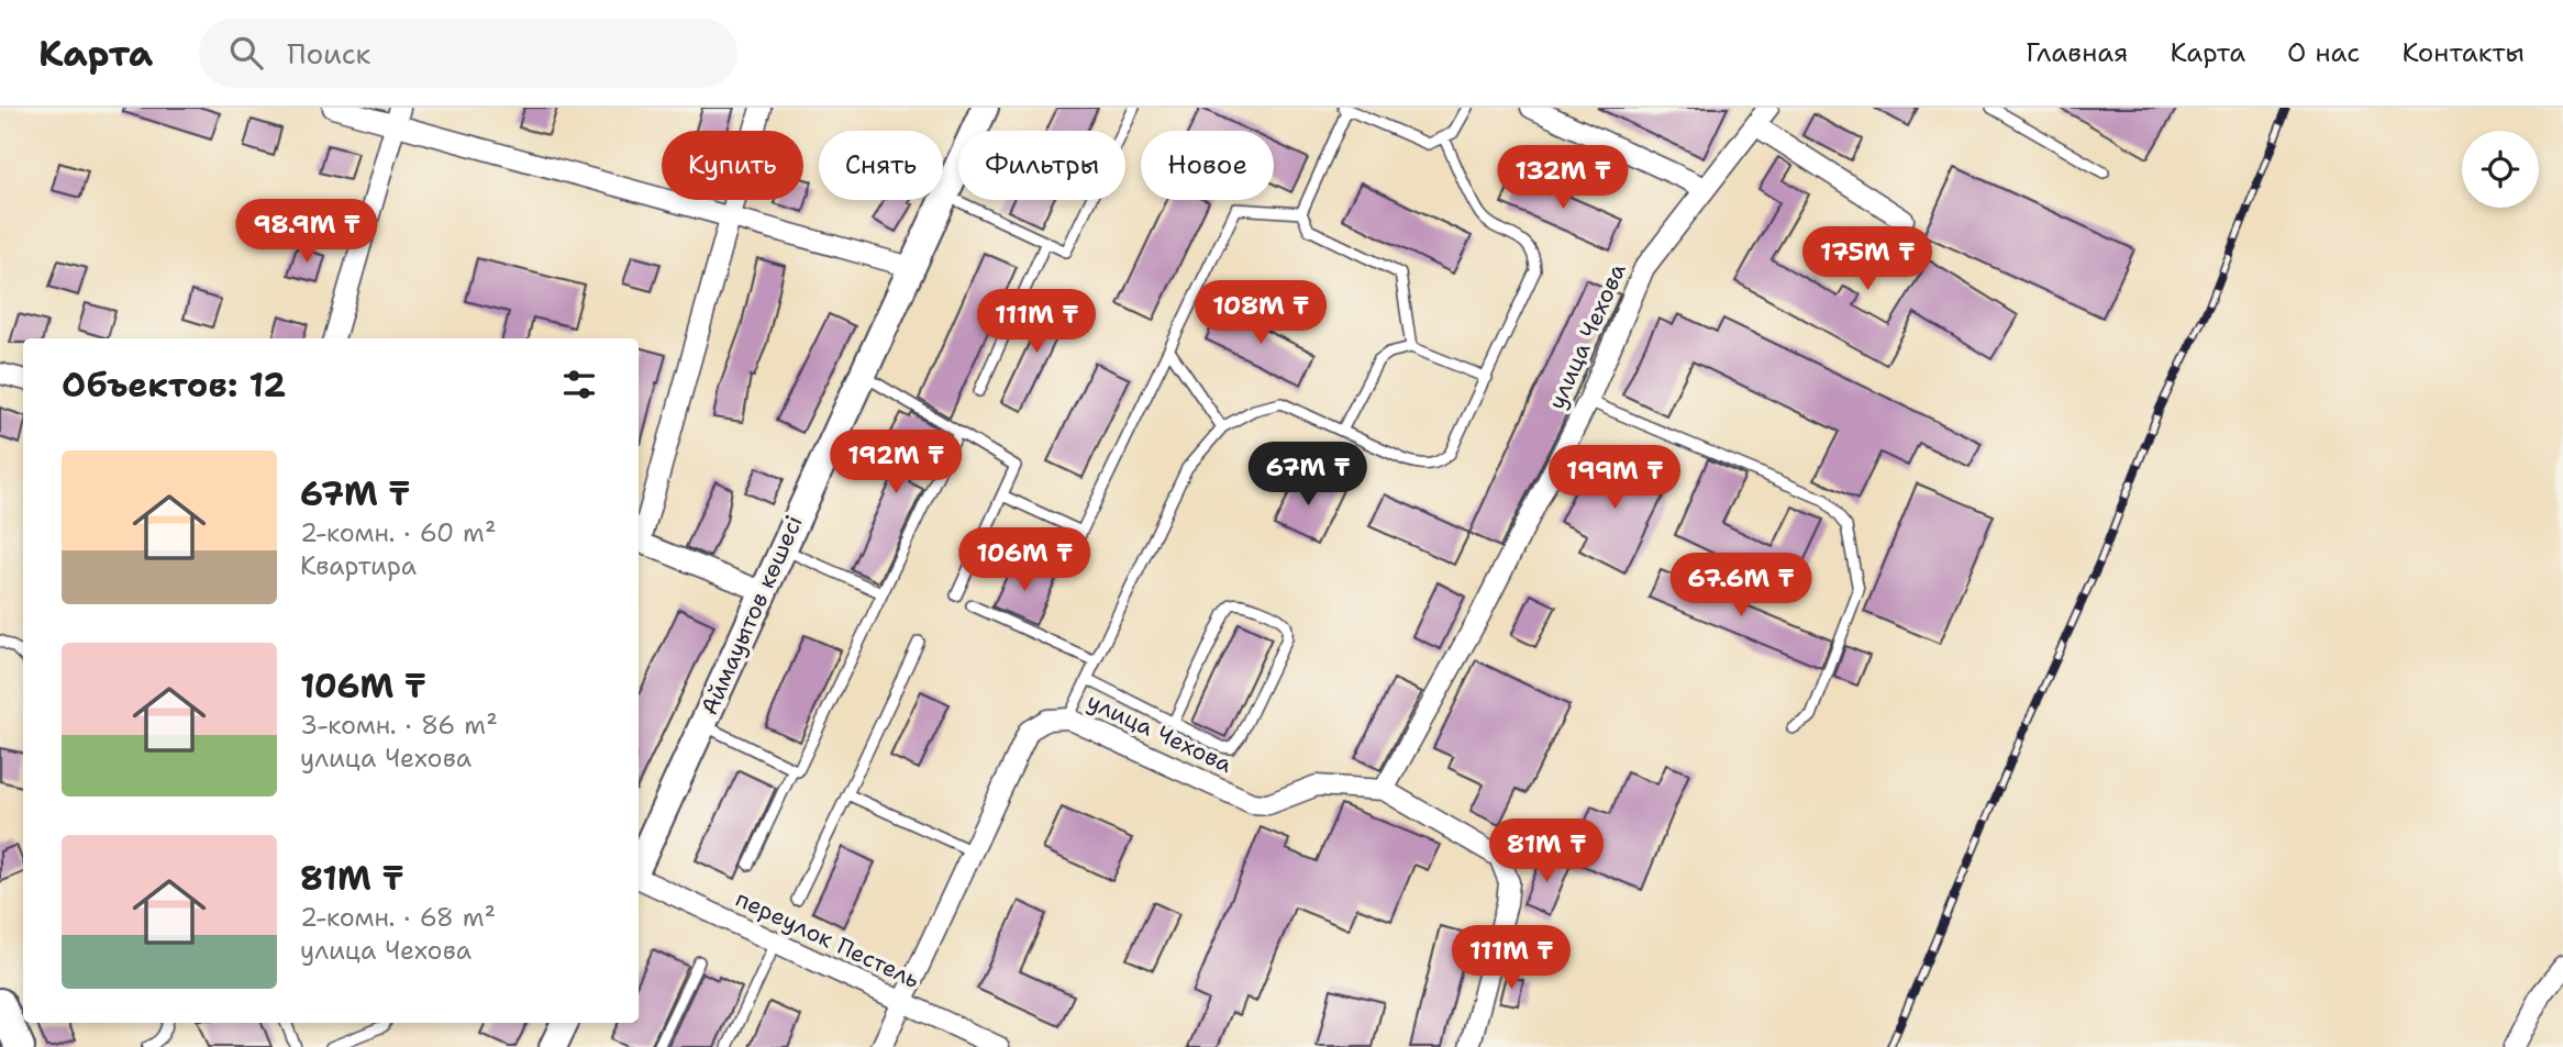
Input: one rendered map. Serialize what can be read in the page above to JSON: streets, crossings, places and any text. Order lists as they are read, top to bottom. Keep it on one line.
{"streets":{"street":["улица Чехова","Аймауытов көшесі","переулок Пестель"]},"crossings":[["улица Чехова","переулок Пестель"]],"page":{"header":"Карта","search":"Поиск","nav":["Главная","Карта","О нас","Контакты"],"chip":["Купить","Снять","Фильтры","Новое"],"price":["132M ₸","98.9M ₸","175M ₸","108M ₸","111M ₸","192M ₸","67M ₸","199M ₸","106M ₸","67.6M ₸","81M ₸","111M ₸"],"heading":"Объектов: 12","list":[{"name":"67M ₸","note":"2-комн. · 60 m² · Квартира"},{"name":"106M ₸","note":"3-комн. · 86 m² · улица Чехова"},{"name":"81M ₸","note":"2-комн. · 68 m² · улица Чехова"}]}}
